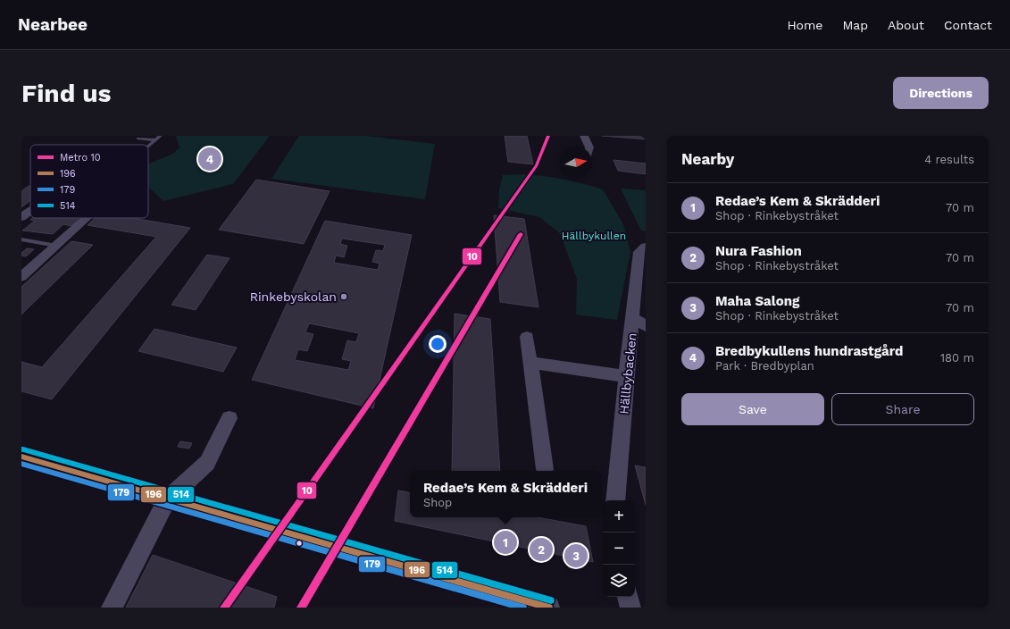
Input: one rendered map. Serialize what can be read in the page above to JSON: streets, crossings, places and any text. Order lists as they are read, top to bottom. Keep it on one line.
{"streets":{"street":["Hällbybacken"]},"parks":["Hällbykullen"],"places":["Rinkebyskolan"],"lines":["metro line 10","transit line 514","transit line 196","transit line 179"],"legend":["Metro 10","196","179","514"],"north":"right","page":{"header":"Nearbee","nav":["Home","Map","About","Contact"],"buttons":["Directions",["Save","Share"]],"title":"Find us","heading":["Nearby","4 results"],"pins":["4","1","2","3"],"list":[{"mark":"1","name":"Redae’s Kem & Skrädderi","note":"Shop · Rinkebystråket","value":"70 m"},{"mark":"2","name":"Nura Fashion","note":"Shop · Rinkebystråket","value":"70 m"},{"mark":"3","name":"Maha Salong","note":"Shop · Rinkebystråket","value":"70 m"},{"mark":"4","name":"Bredbykullens hundrastgård","note":"Park · Bredbyplan","value":"180 m"}],"popup":["Redae’s Kem & Skrädderi","Shop"],"map_buttons":["+","−"]}}
